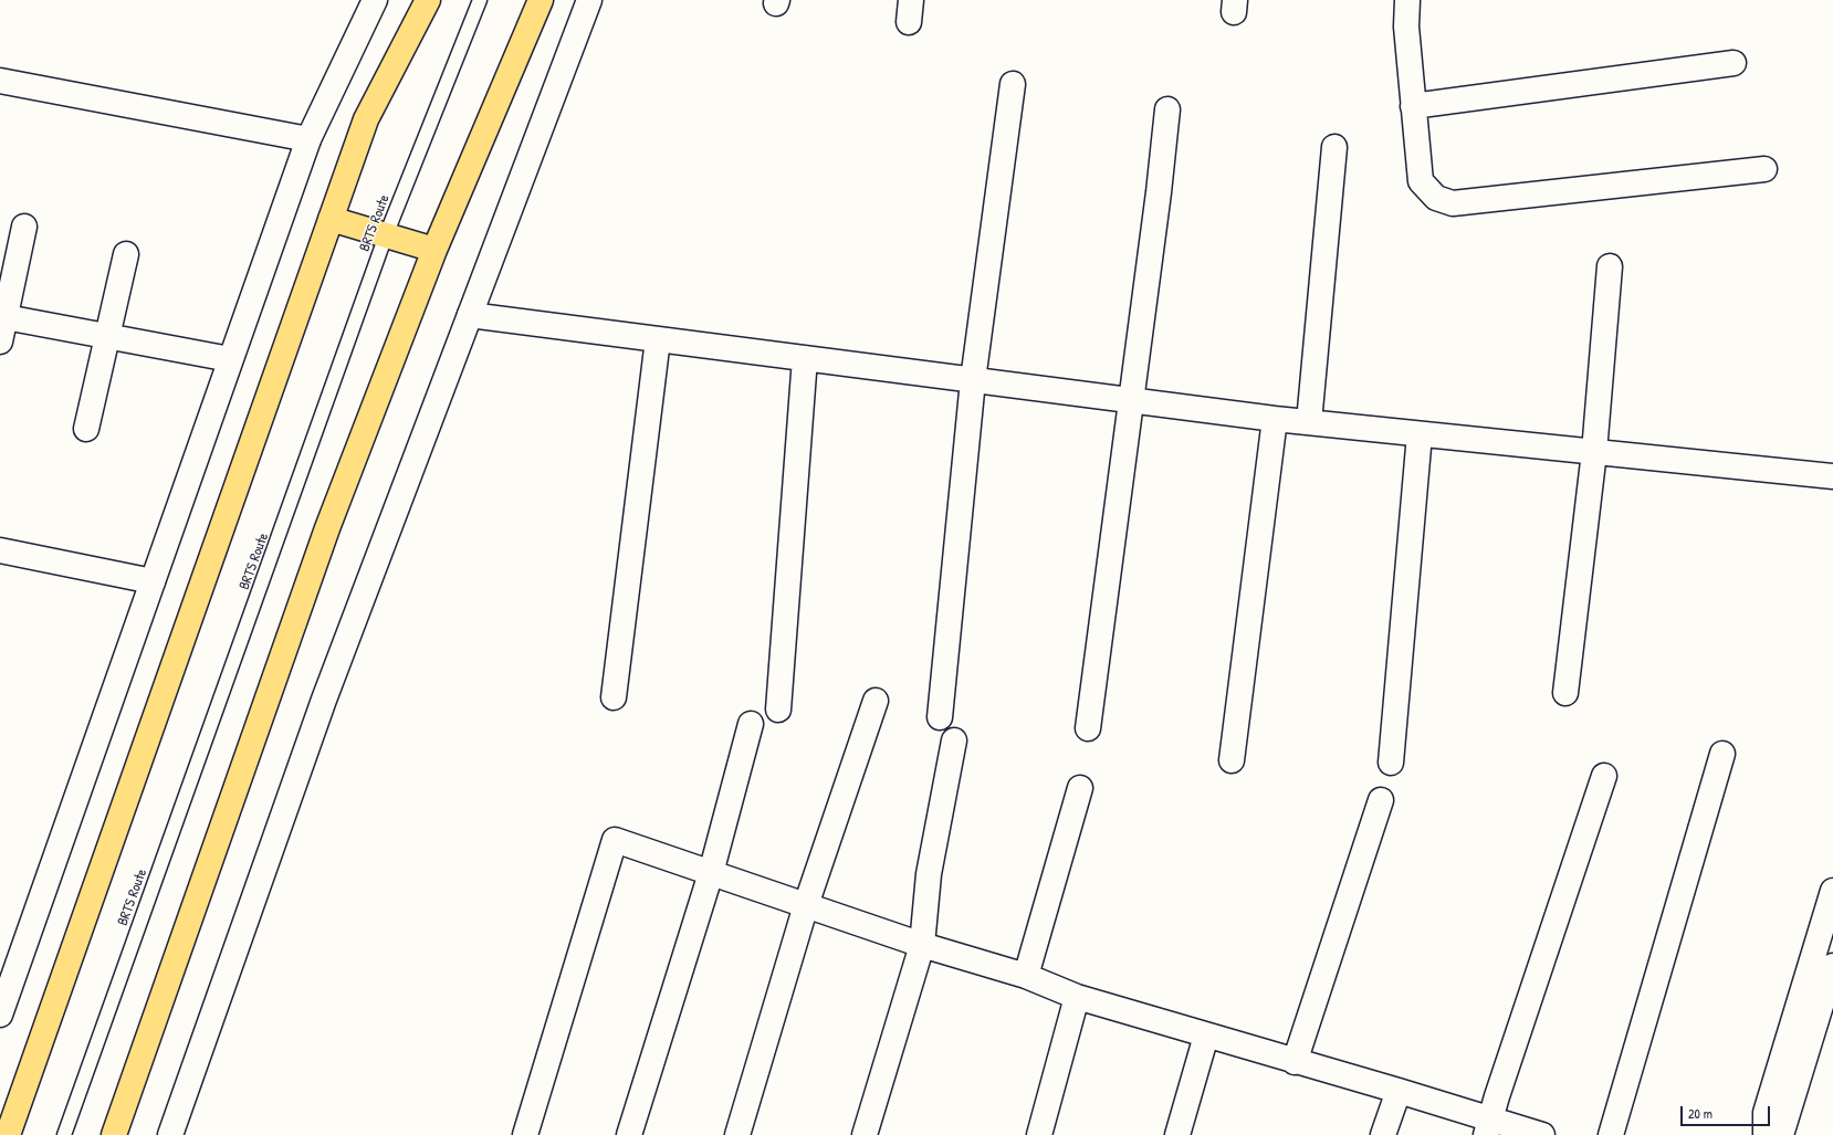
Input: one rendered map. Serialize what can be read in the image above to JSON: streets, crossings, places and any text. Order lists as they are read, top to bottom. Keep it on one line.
{"streets":{"lane":["BRTS Route"]},"scale_bar":"20 m"}
